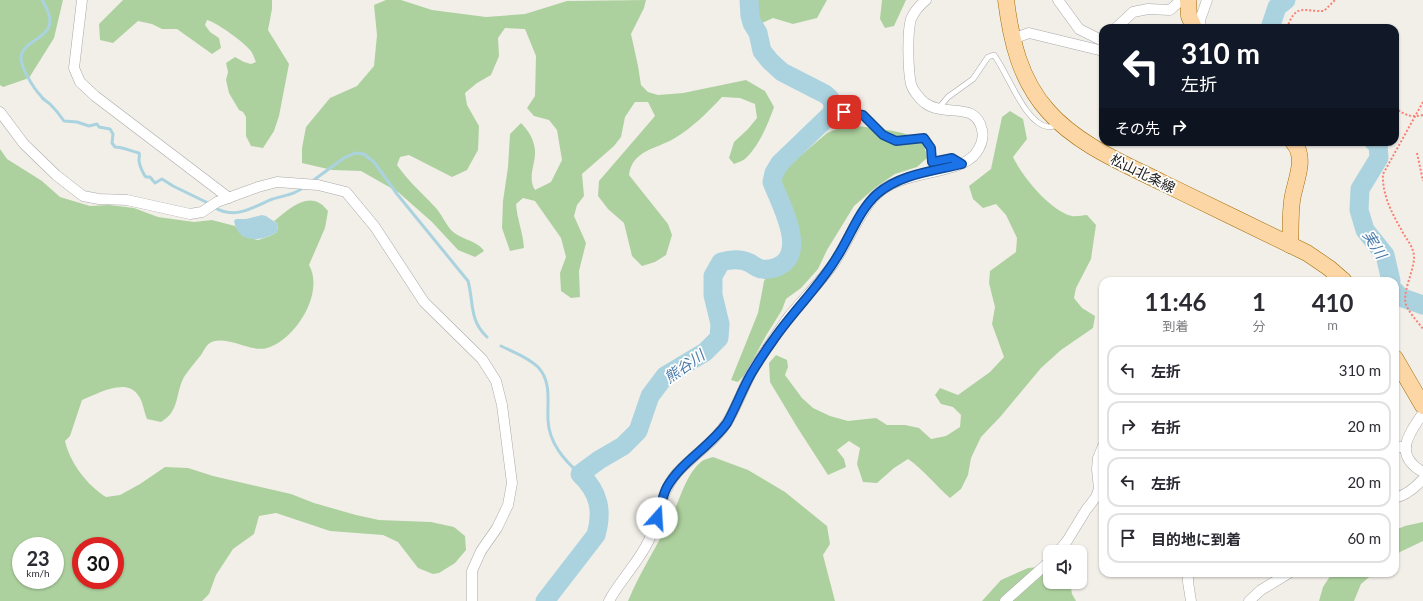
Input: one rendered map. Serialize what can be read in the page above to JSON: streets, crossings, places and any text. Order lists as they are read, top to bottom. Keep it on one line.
{"streets":{"main road":["松山北条線"]},"water":["実川","熊谷川"],"page":{"turn":["310 m","左折"],"then":"その先","eta":["11:46","到着","1","分","410","m"],"list":[{"name":"左折","value":"310 m"},{"name":"右折","value":"20 m"},{"name":"左折","value":"20 m"},{"name":"目的地に到着","value":"60 m"}],"speed":"23 km/h","limit":"30"}}
